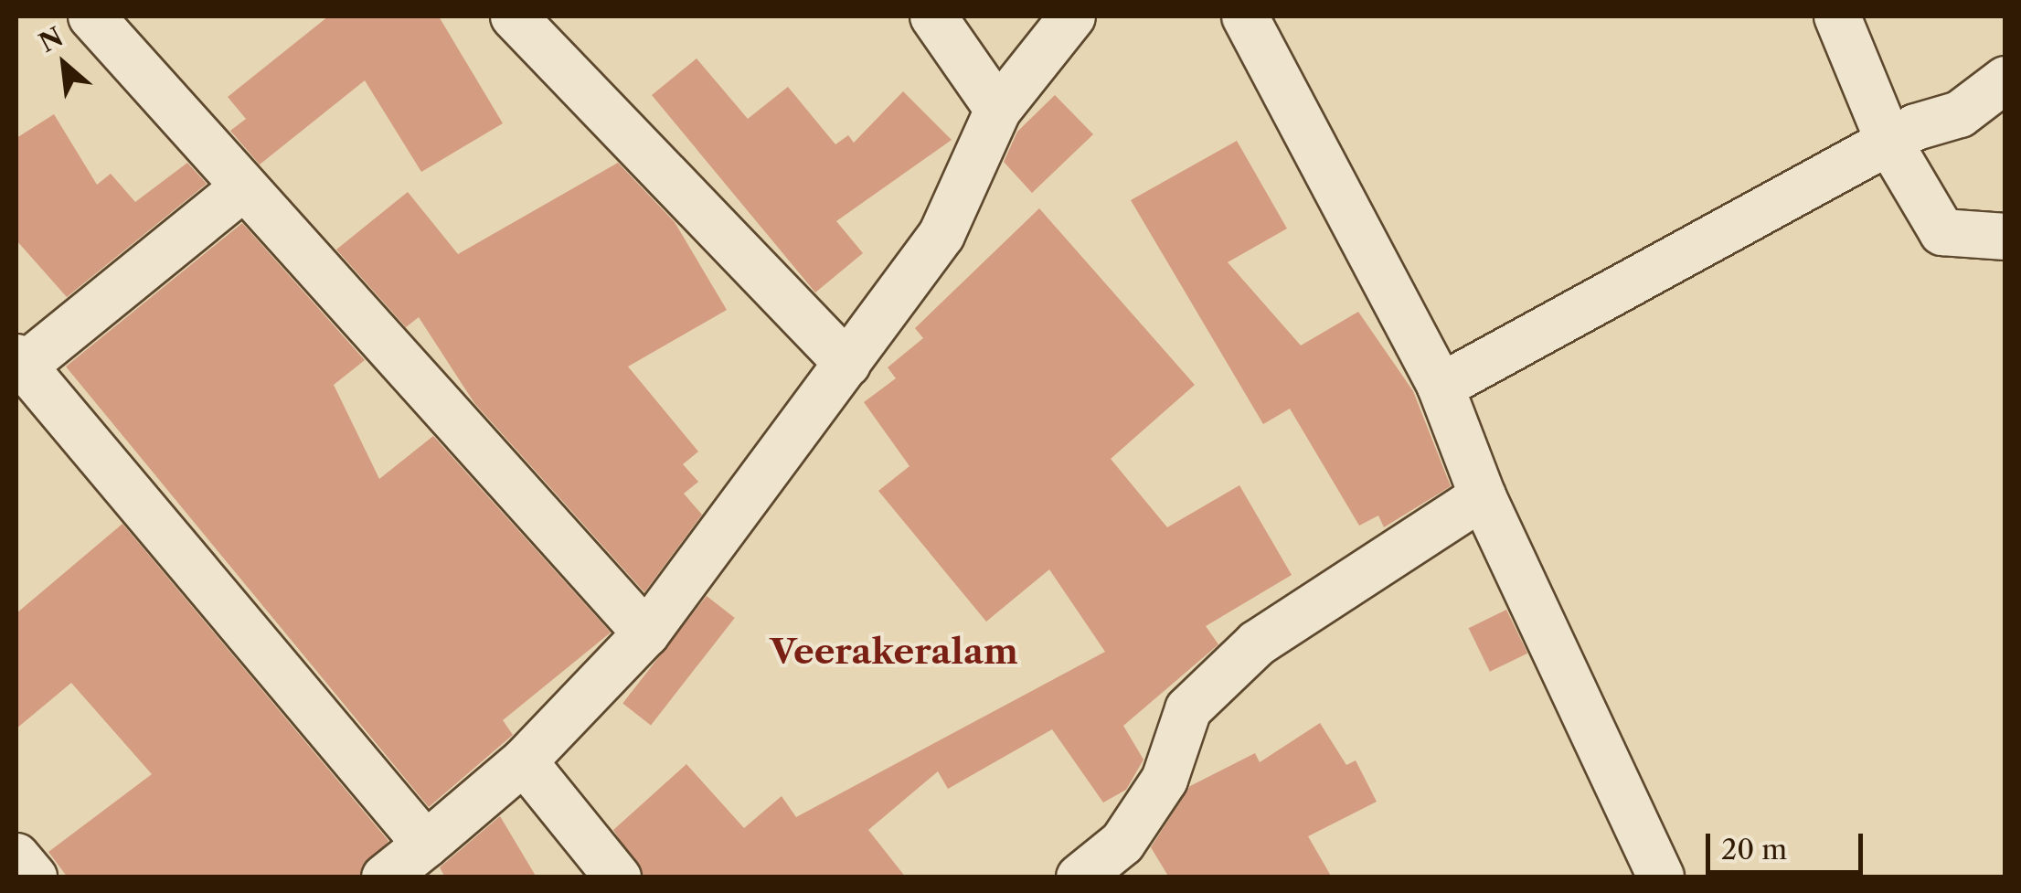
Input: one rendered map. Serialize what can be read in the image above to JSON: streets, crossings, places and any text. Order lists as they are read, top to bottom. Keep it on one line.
{"districts":["Veerakeralam"],"scale_bar":"20 m","north":"top left"}
